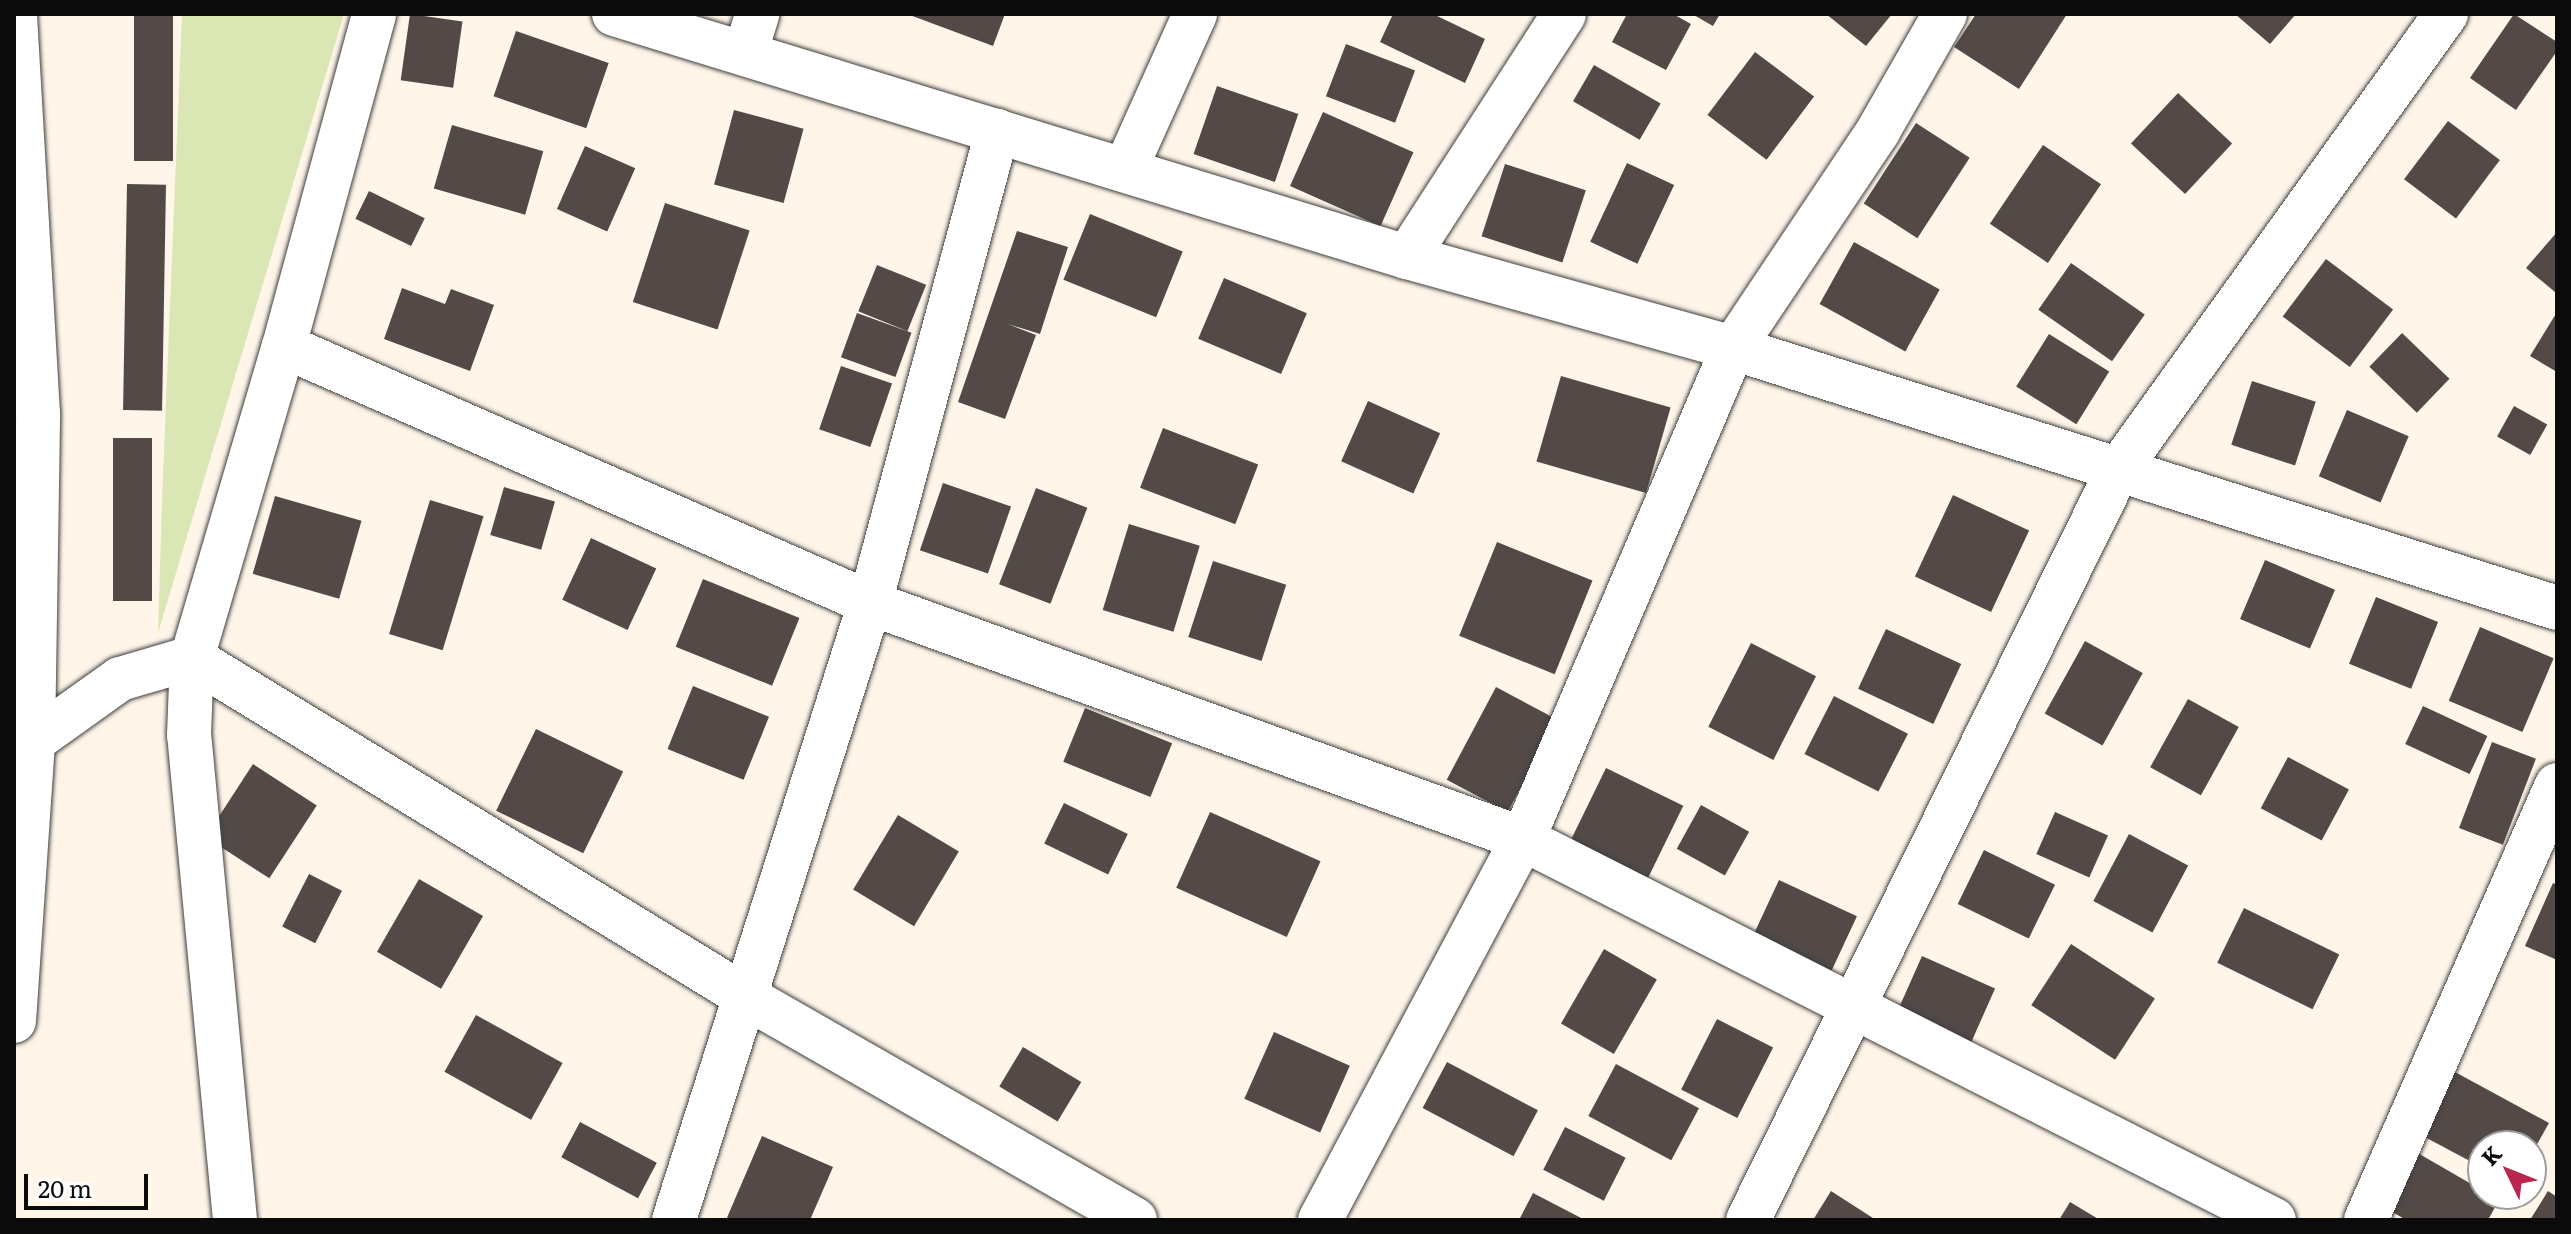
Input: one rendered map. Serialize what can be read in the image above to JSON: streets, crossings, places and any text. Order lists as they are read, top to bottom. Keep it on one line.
{"scale_bar":"20 m","north":"top left"}
